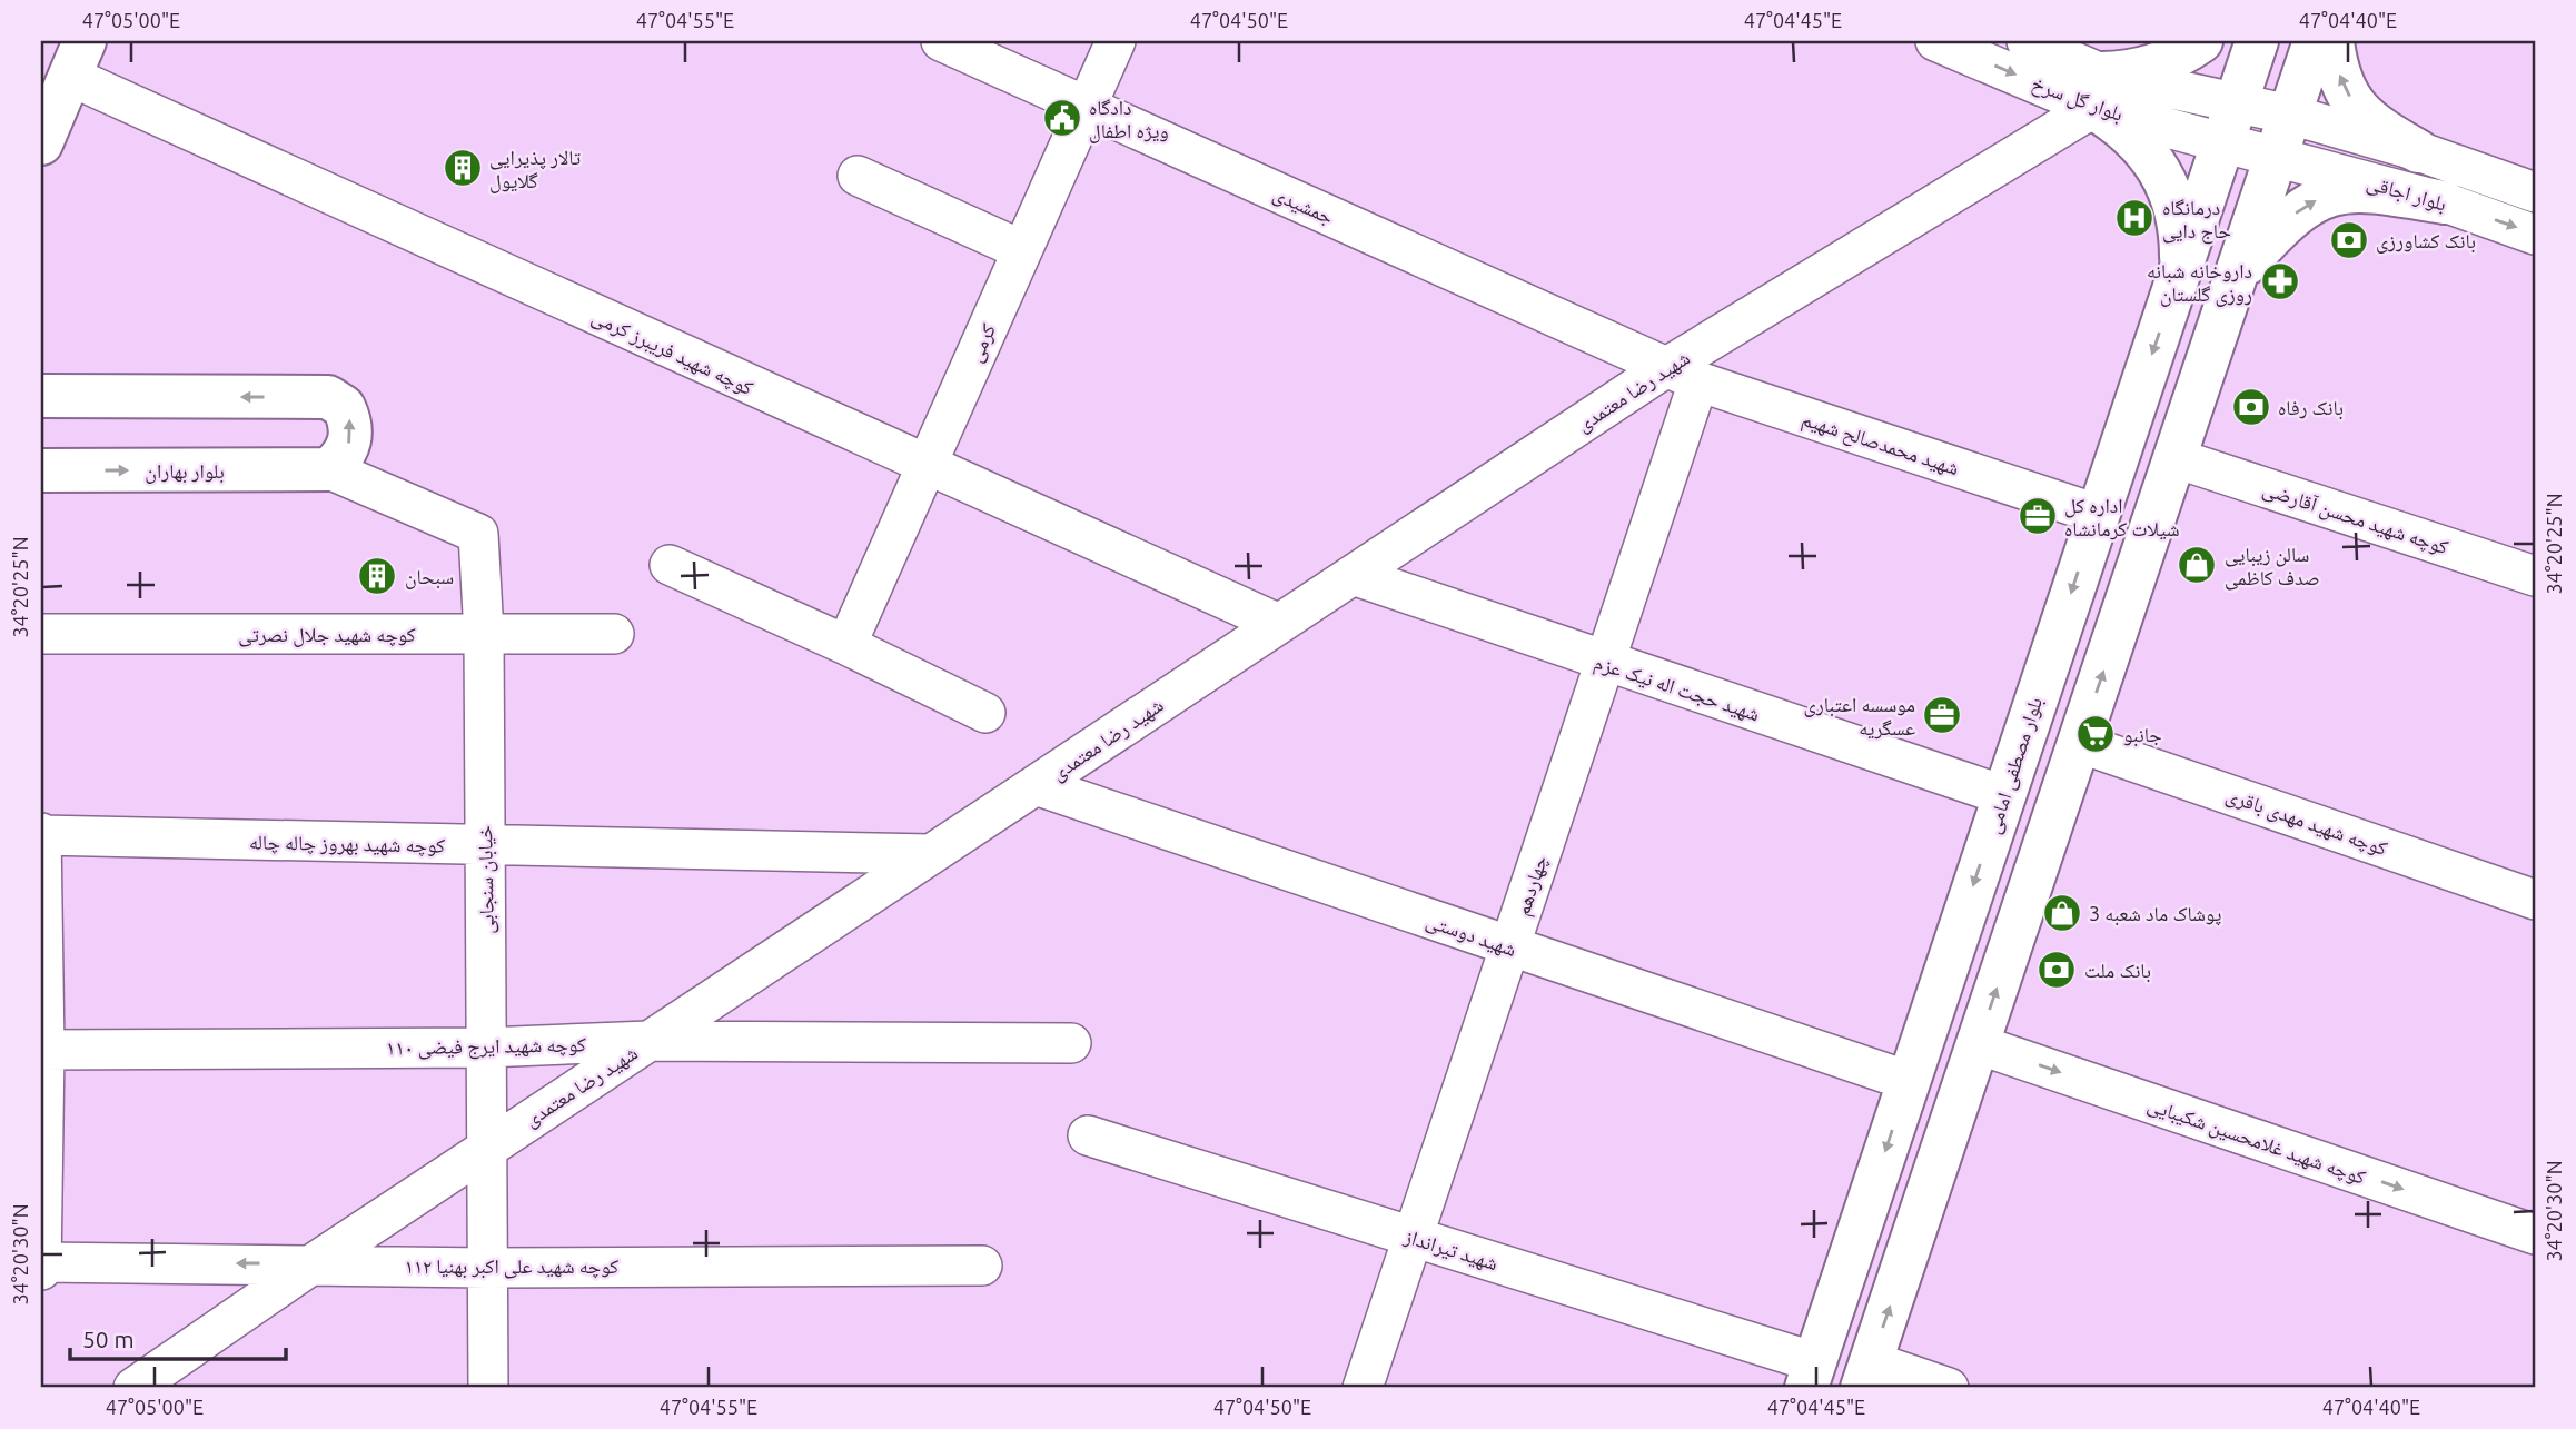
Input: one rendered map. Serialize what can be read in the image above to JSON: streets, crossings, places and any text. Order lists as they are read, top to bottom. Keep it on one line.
{"streets":{"main road":["بلوار بهاران","بلوار مصطفی امامی"],"street":["بلوار گل سرخ","بلوار اجاقی","جمشیدی","کرمی","کوچه شهید فریبرز کرمی","شهید رضا معتمدی","شهید محمدصالح شهیم","کوچه شهید محسن آقارضی","کوچه شهید جلال نصرتی","شهید حجت اله نیک عزم","کوچه شهید مهدی باقری","کوچه شهید بهروز چاله چاله","خیابان سنجابی","چهاردهم","شهید دوستی","کوچه شهید ایرج فیضی ۱۱۰","کوچه شهید غلامحسین شکیبایی","شهید تیرانداز","کوچه شهید علی اکبر بهنیا ۱۱۲"]},"crossings":[["بلوار گل سرخ","بلوار اجاقی"],["بلوار گل سرخ","شهید رضا معتمدی"],["بلوار گل سرخ","بلوار مصطفی امامی"],["جمشیدی","کرمی"],["جمشیدی","شهید رضا معتمدی"],["جمشیدی","شهید محمدصالح شهیم"],["جمشیدی","چهاردهم"],["کرمی","کوچه شهید فریبرز کرمی"],["کوچه شهید فریبرز کرمی","شهید رضا معتمدی"],["شهید رضا معتمدی","شهید محمدصالح شهیم"],["شهید رضا معتمدی","شهید حجت اله نیک عزم"],["شهید رضا معتمدی","کوچه شهید بهروز چاله چاله"],["شهید رضا معتمدی","خیابان سنجابی"],["شهید رضا معتمدی","چهاردهم"],["شهید رضا معتمدی","شهید دوستی"],["شهید رضا معتمدی","کوچه شهید ایرج فیضی ۱۱۰"],["شهید رضا معتمدی","کوچه شهید علی اکبر بهنیا ۱۱۲"],["شهید محمدصالح شهیم","بلوار مصطفی امامی"],["شهید محمدصالح شهیم","چهاردهم"],["بلوار بهاران","خیابان سنجابی"],["کوچه شهید جلال نصرتی","خیابان سنجابی"],["شهید حجت اله نیک عزم","بلوار مصطفی امامی"],["شهید حجت اله نیک عزم","چهاردهم"],["بلوار مصطفی امامی","شهید دوستی"],["بلوار مصطفی امامی","شهید تیرانداز"],["کوچه شهید بهروز چاله چاله","خیابان سنجابی"],["خیابان سنجابی","کوچه شهید ایرج فیضی ۱۱۰"],["خیابان سنجابی","کوچه شهید علی اکبر بهنیا ۱۱۲"],["چهاردهم","شهید دوستی"],["چهاردهم","شهید تیرانداز"]],"one_way":["بلوار بهاران","کوچه شهید غلامحسین شکیبایی"],"places":{"public building":["دادگاه ویژه اطفال"],"building":["تالار پذیرایی گلایول","سبحان"],"hospital":["درمانگاه حاج دایی"],"bank":["بانک کشاورزی","بانک رفاه","بانک ملت"],"pharmacy":["داروخانه شبانه روزی گلستان"],"office":["اداره کل شیلات کرمانشاه","موسسه اعتباری عسگریه"],"shop":["سالن زیبایی صدف کاظمی","پوشاک ماد شعبه 3"],"supermarket":["جانبو"]},"scale_bar":"50 m","coordinates":["47°05'00\"E","47°04'55\"E","47°04'50\"E","47°04'45\"E","47°04'40\"E","34°20'25\"N","34°20'30\"N"]}
